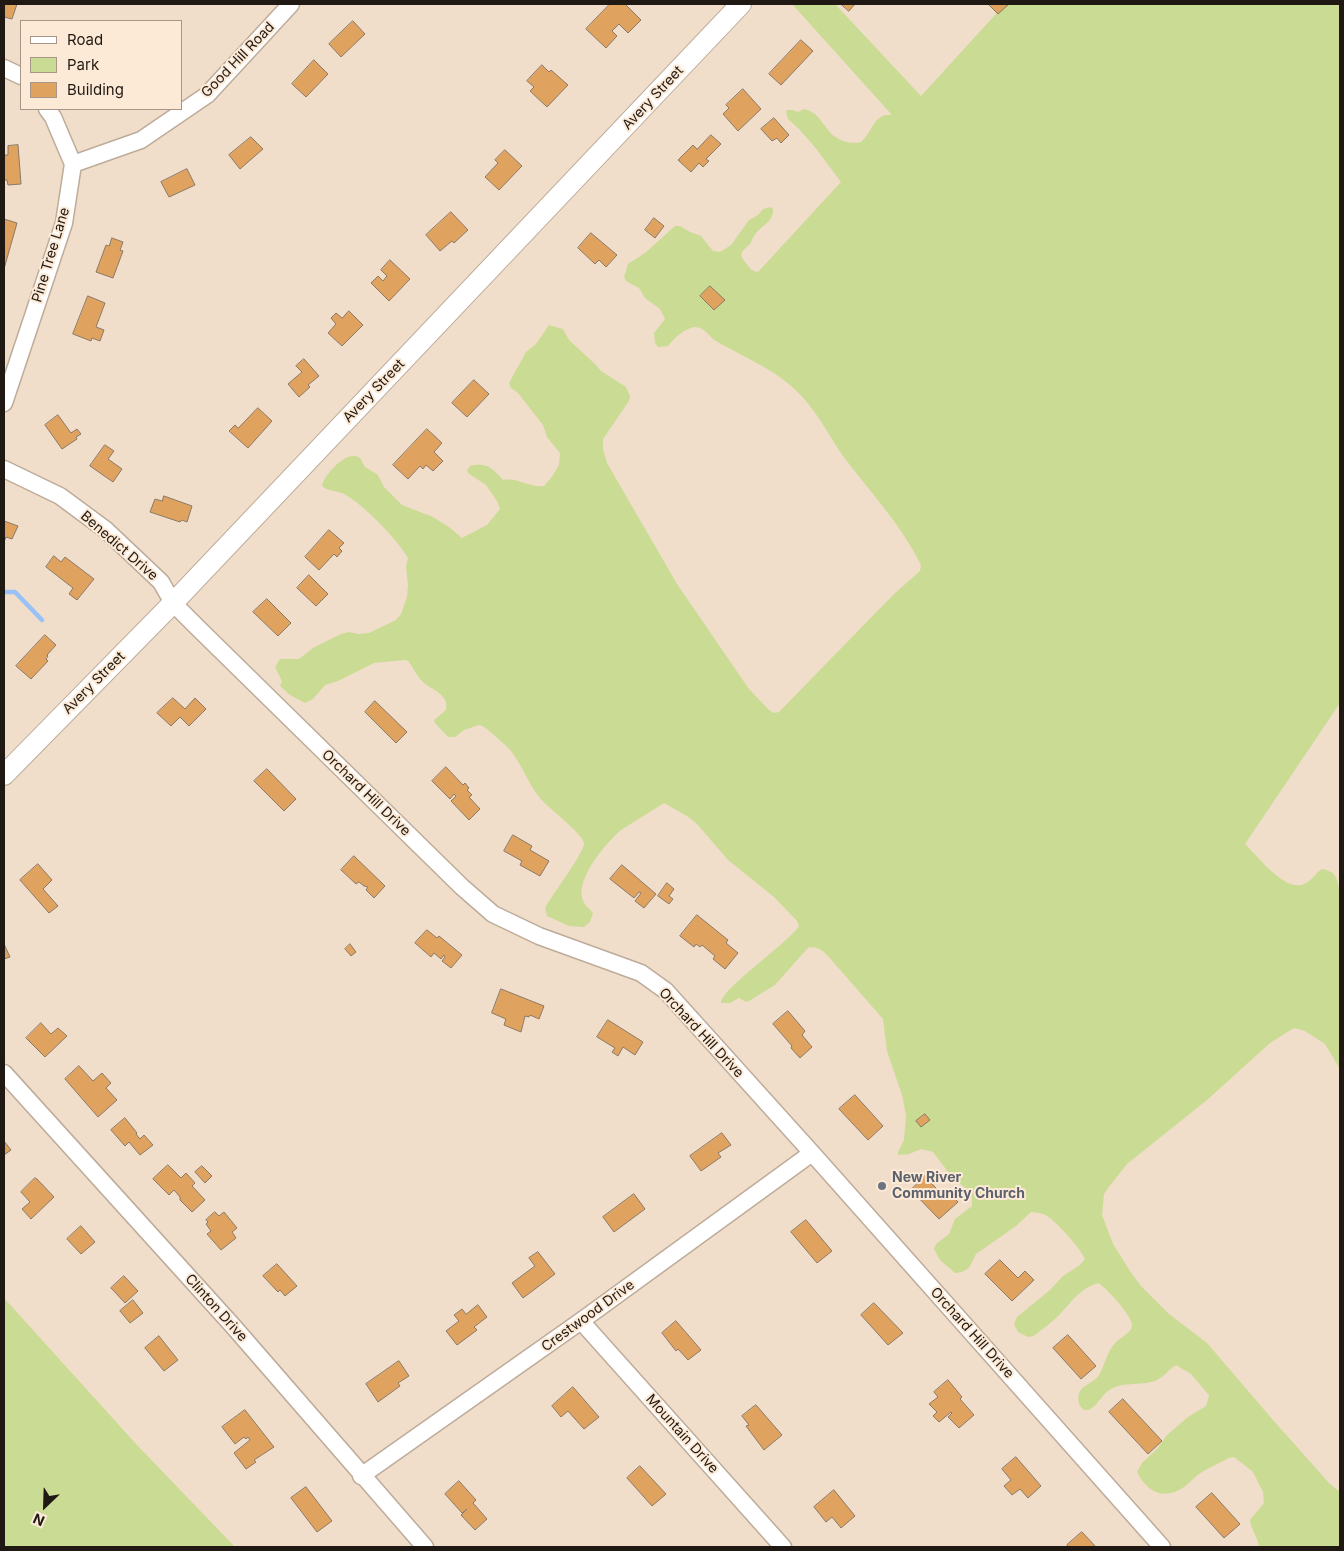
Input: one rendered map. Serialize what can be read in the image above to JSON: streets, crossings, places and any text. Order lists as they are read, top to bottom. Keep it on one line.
{"streets":{"main road":["Avery Street"],"street":["Good Hill Road","Pine Tree Lane","Benedict Drive","Orchard Hill Drive","Clinton Drive","Crestwood Drive","Mountain Drive"]},"crossings":[["Good Hill Road","Pine Tree Lane"],["Avery Street","Benedict Drive"],["Avery Street","Orchard Hill Drive"],["Benedict Drive","Orchard Hill Drive"],["Orchard Hill Drive","Crestwood Drive"],["Clinton Drive","Crestwood Drive"],["Crestwood Drive","Mountain Drive"]],"places":["New River Community Church"],"legend":["Road","Park","Building"],"north":"bottom left"}
